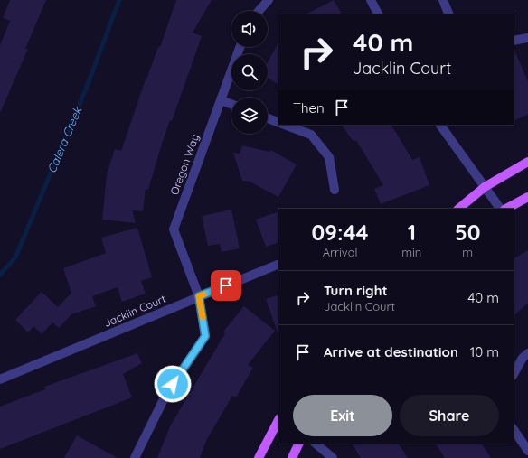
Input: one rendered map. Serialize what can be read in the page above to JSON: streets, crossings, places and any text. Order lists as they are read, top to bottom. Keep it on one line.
{"streets":{"street":["Oregon Way","Jacklin Court"]},"crossings":[["Oregon Way","Jacklin Court"]],"water":["Calera Creek"],"page":{"turn":["40 m","Jacklin Court"],"then":"Then","eta":["09:44","Arrival","1","min","50","m"],"list":[{"name":"Turn right","note":"Jacklin Court","value":"40 m"},{"name":"Arrive at destination","value":"10 m"}],"buttons":["Exit","Share"]}}
